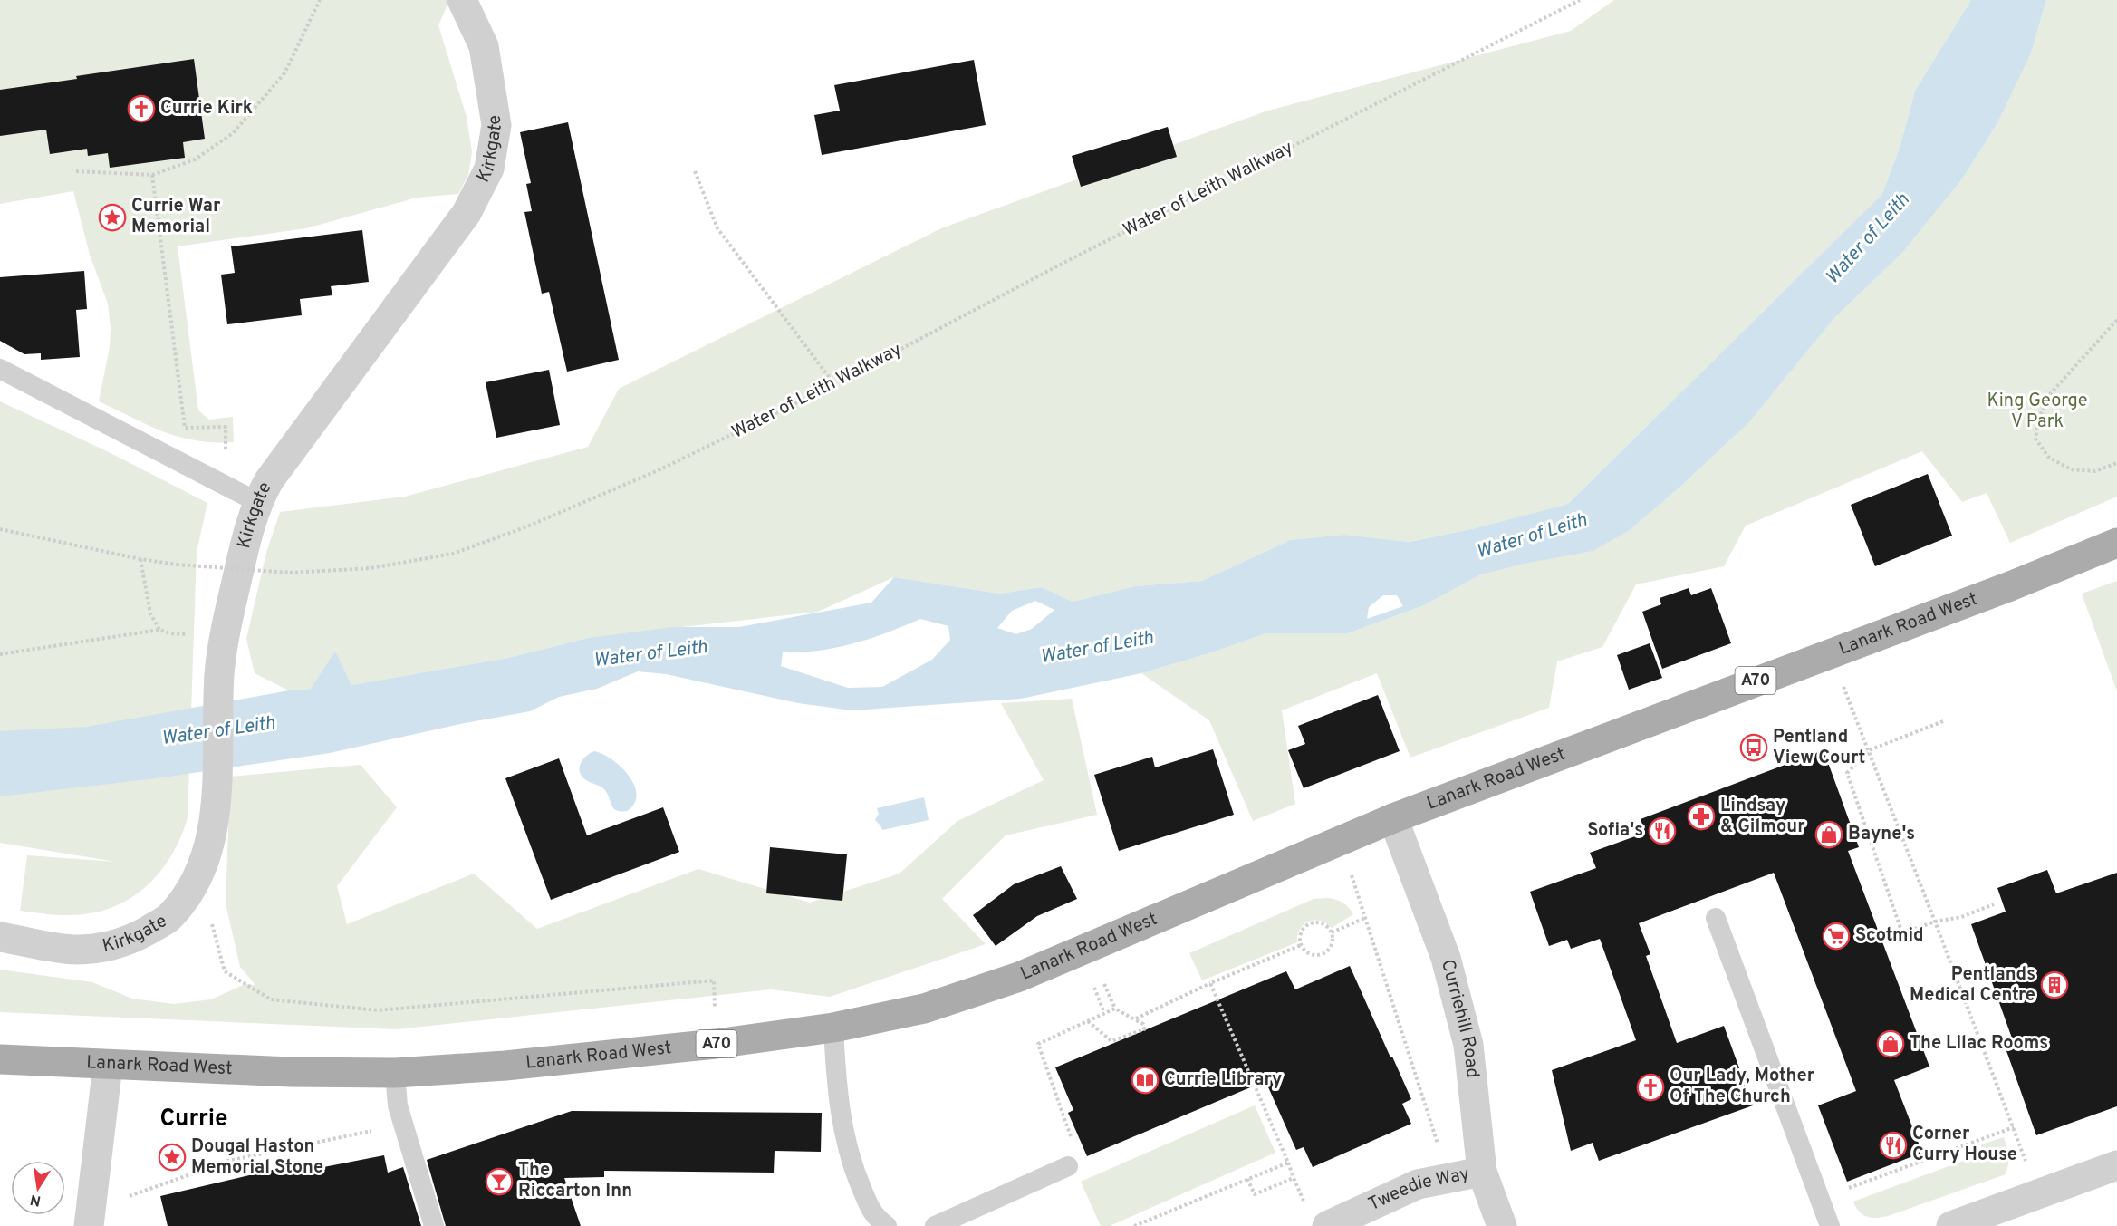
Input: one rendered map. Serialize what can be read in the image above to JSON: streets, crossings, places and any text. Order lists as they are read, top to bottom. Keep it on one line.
{"streets":{"main road":["Lanark Road West","A70"],"street":["Kirkgate","Curriehill Road","Tweedie Way"],"path":["Water of Leith Walkway"]},"crossings":[["Lanark Road West","Curriehill Road"],["Curriehill Road","Tweedie Way"]],"districts":["Currie"],"water":["Water of Leith"],"parks":["King George V Park"],"places":{"church":["Currie Kirk","Our Lady, Mother Of The Church"],"place":["Currie War Memorial","Dougal Haston Memorial Stone"],"bus stop":["Pentland View Court"],"pharmacy":["Lindsay & Gilmour"],"restaurant":["Sofia's","Corner Curry House"],"shop":["Bayne's","The Lilac Rooms"],"supermarket":["Scotmid"],"building":["Pentlands Medical Centre"],"library":["Currie Library"],"bar":["The Riccarton Inn"]},"north":"bottom"}
